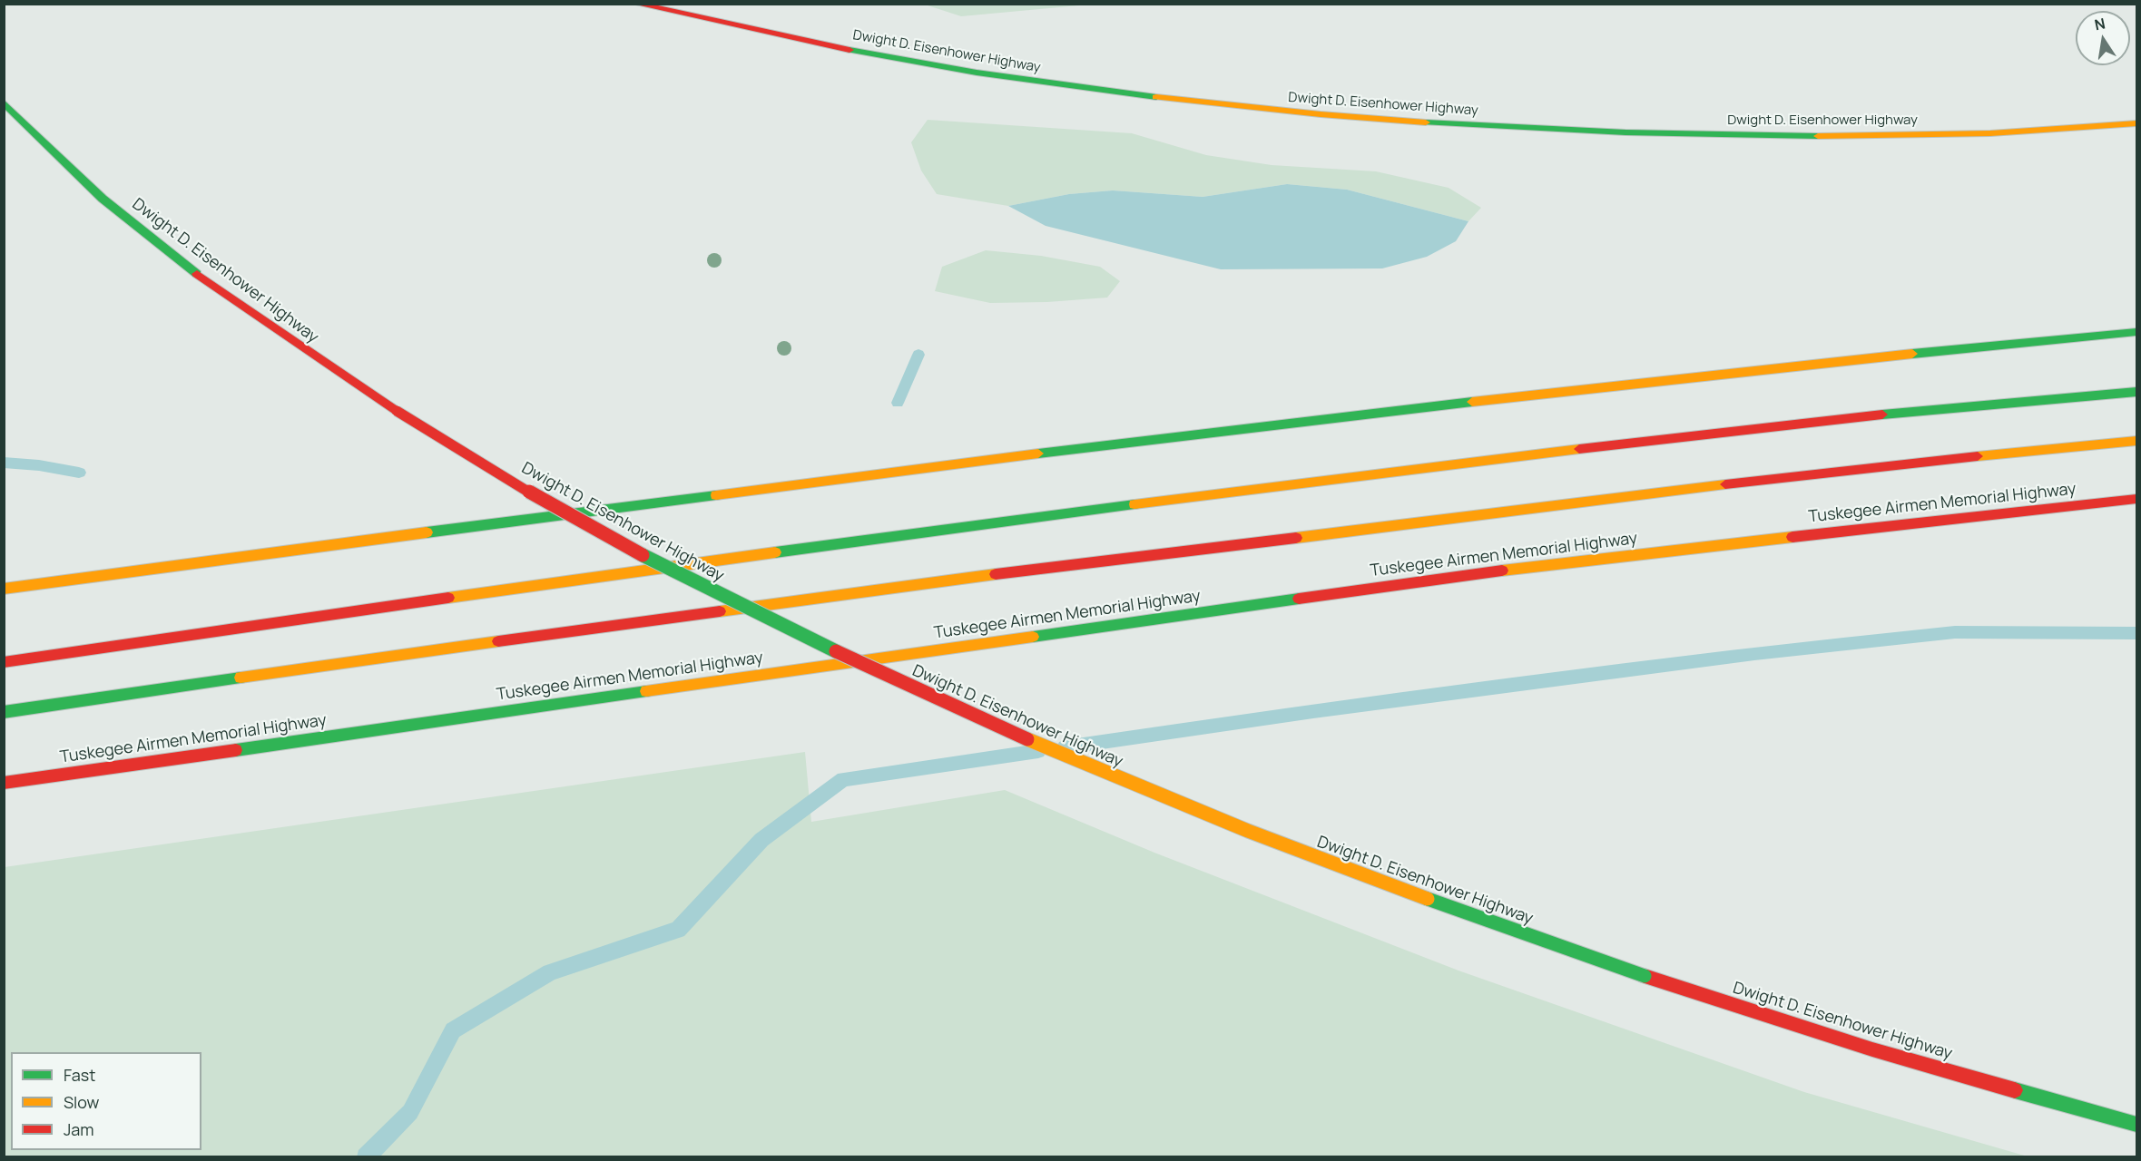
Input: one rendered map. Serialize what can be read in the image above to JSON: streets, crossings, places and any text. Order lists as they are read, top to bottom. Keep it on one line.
{"streets":{"highway":["Dwight D. Eisenhower Highway","Tuskegee Airmen Memorial Highway"]},"legend":["Fast","Slow","Jam"],"north":"top"}
